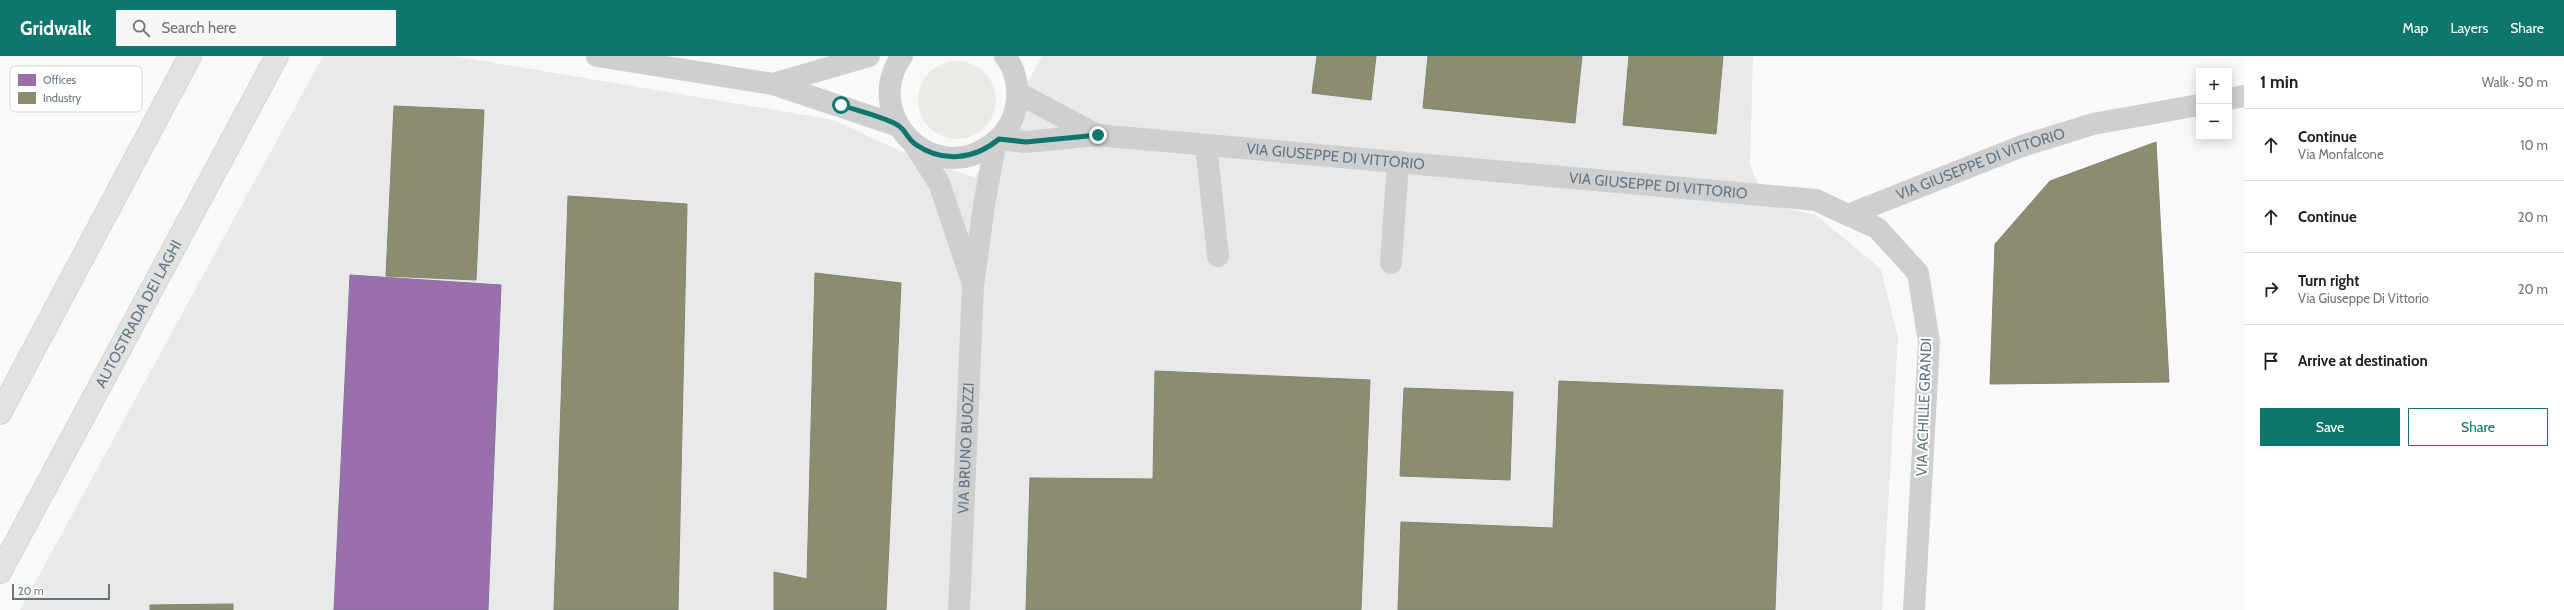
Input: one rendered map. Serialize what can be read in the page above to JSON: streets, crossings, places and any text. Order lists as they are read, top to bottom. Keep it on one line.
{"streets":{"highway":["AUTOSTRADA DEI LAGHI"],"street":["VIA GIUSEPPE DI VITTORIO","VIA ACHILLE GRANDI","VIA BRUNO BUOZZI"]},"crossings":[["VIA GIUSEPPE DI VITTORIO","VIA ACHILLE GRANDI"],["VIA GIUSEPPE DI VITTORIO","VIA BRUNO BUOZZI"]],"legend":["Offices","Industry"],"scale_bar":"20 m","page":{"header":"Gridwalk","search":"Search here","nav":["Map","Layers","Share"],"heading":["1 min","Walk · 50 m"],"map_buttons":["+","−"],"list":[["Continue","Via Monfalcone","10 m"],["Continue","20 m"],["Turn right","Via Giuseppe Di Vittorio","20 m"],"Arrive at destination"],"buttons":["Save","Share"],"scale":"20 m"}}
